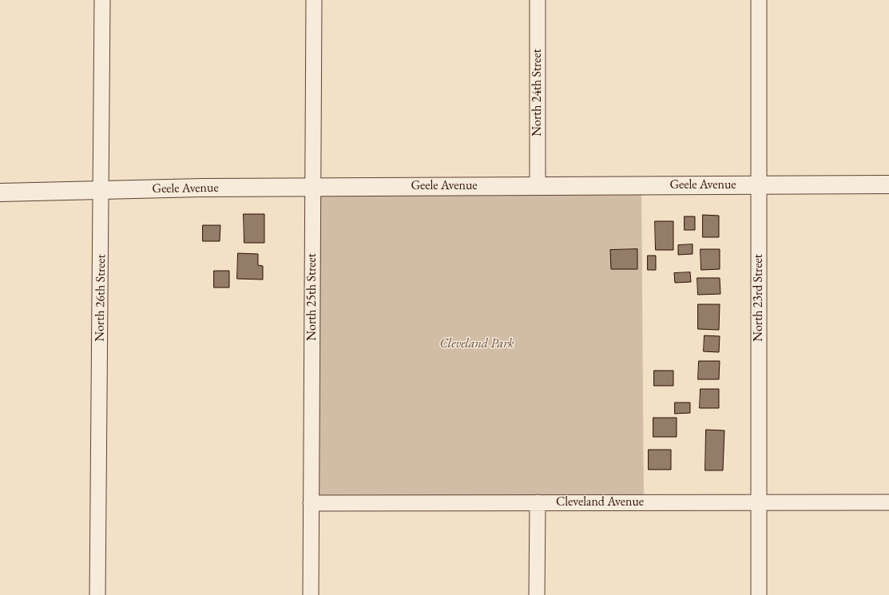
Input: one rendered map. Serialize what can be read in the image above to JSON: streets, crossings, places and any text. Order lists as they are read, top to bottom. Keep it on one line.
{"streets":{"street":["North 24th Street","Geele Avenue","North 25th Street","North 26th Street","North 23rd Street","Cleveland Avenue"]},"crossings":[["North 24th Street","Geele Avenue"],["Geele Avenue","North 25th Street"],["Geele Avenue","North 26th Street"],["Geele Avenue","North 23rd Street"],["North 25th Street","Cleveland Avenue"],["North 23rd Street","Cleveland Avenue"]],"parks":["Cleveland Park"]}
